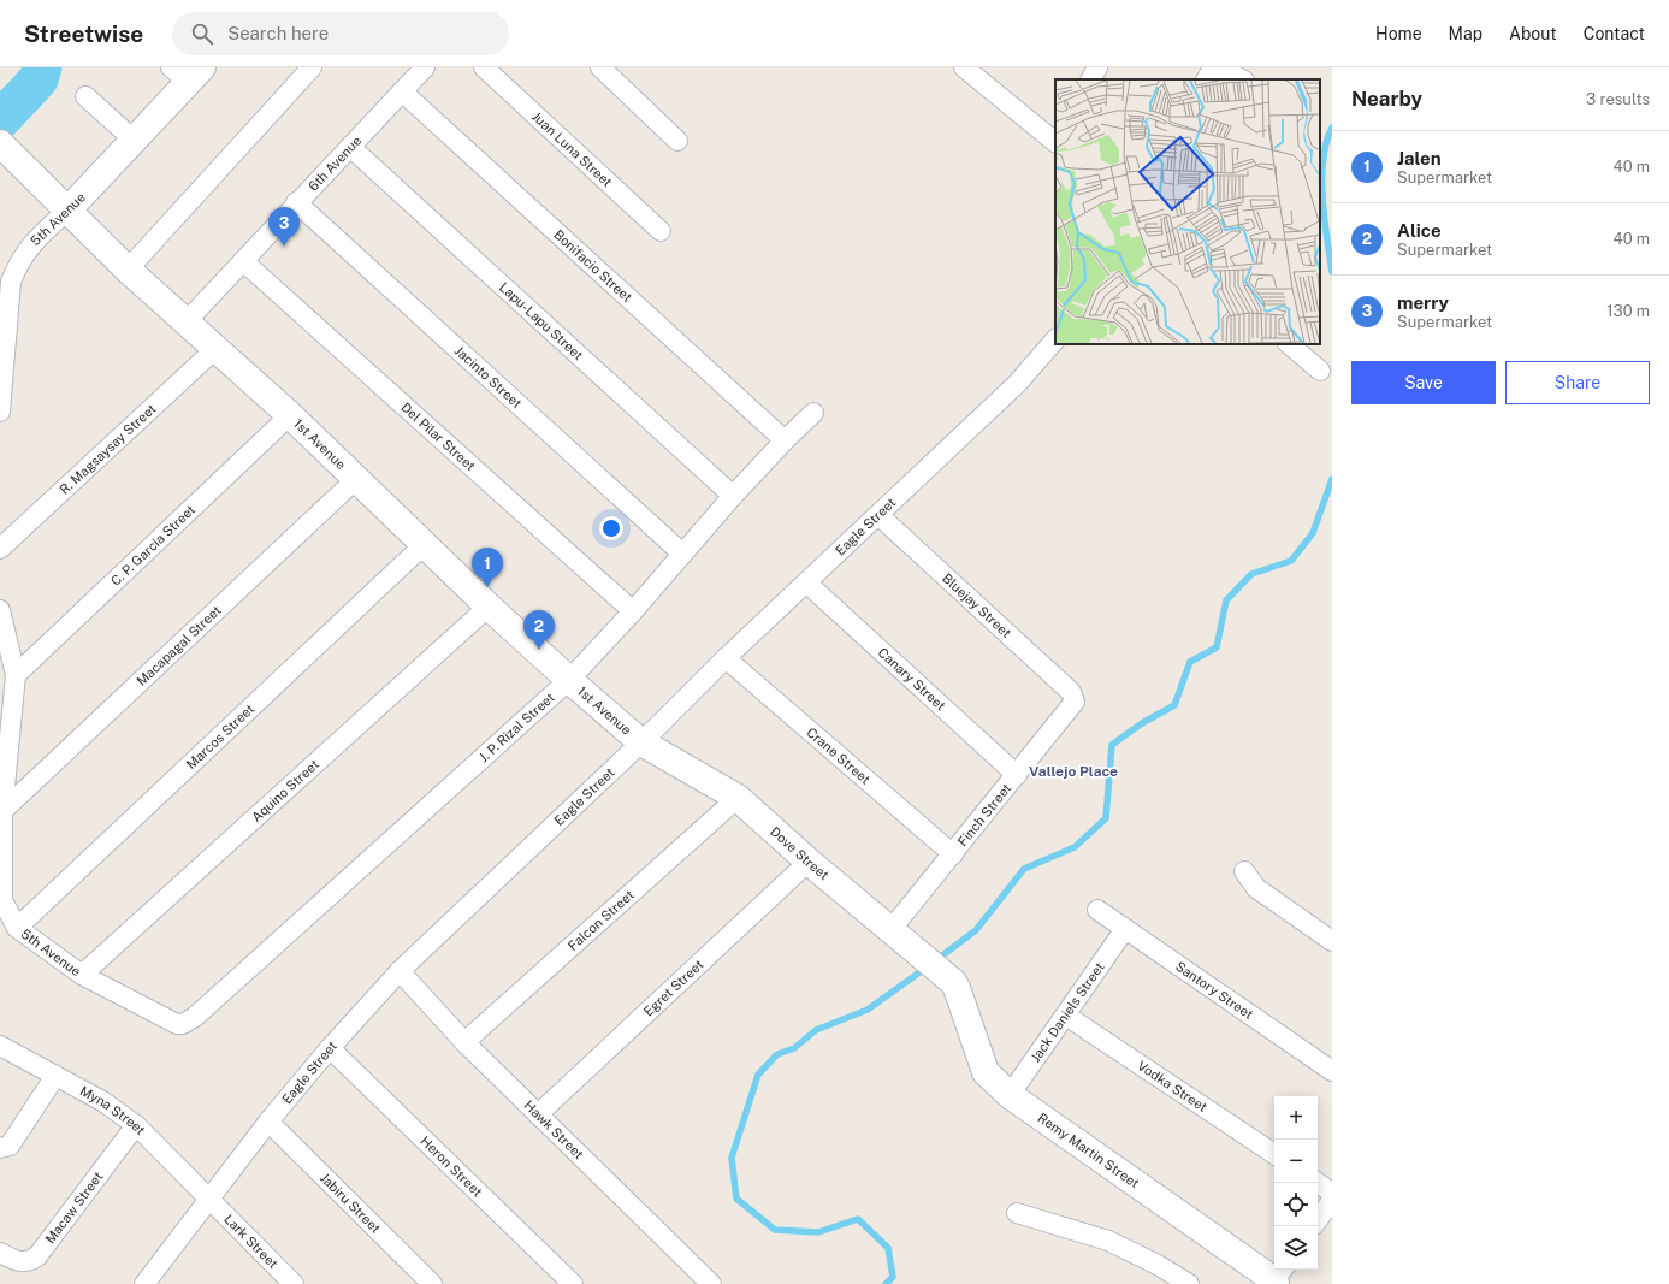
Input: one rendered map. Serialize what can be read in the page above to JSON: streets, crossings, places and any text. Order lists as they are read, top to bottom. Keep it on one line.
{"streets":{"street":["Juan Luna Street","6th Avenue","5th Avenue","Bonifacio Street","Lapu-Lapu Street","Jacinto Street","Del Pilar Street","1st Avenue","R. Magsaysay Street","Eagle Street","C. P. Garcia Street","Bluejay Street","Macapagal Street","Canary Street","J. P. Rizal Street","Marcos Street","Crane Street","Aquino Street","Finch Street","Dove Street","Falcon Street","Egret Street","Santory Street","Jack Daniels Street","Vodka Street","Myna Street","Hawk Street","Remy Martin Street","Heron Street","Jabiru Street","Macaw Street","Lark Street"]},"crossings":[["6th Avenue","Bonifacio Street"],["6th Avenue","Lapu-Lapu Street"],["6th Avenue","Jacinto Street"],["6th Avenue","Del Pilar Street"],["6th Avenue","1st Avenue"],["5th Avenue","1st Avenue"],["5th Avenue","C. P. Garcia Street"],["5th Avenue","Macapagal Street"],["5th Avenue","J. P. Rizal Street"],["5th Avenue","Marcos Street"],["5th Avenue","Aquino Street"],["Bonifacio Street","J. P. Rizal Street"],["Lapu-Lapu Street","J. P. Rizal Street"],["Jacinto Street","J. P. Rizal Street"],["Del Pilar Street","J. P. Rizal Street"],["1st Avenue","R. Magsaysay Street"],["1st Avenue","Eagle Street"],["1st Avenue","C. P. Garcia Street"],["1st Avenue","Macapagal Street"],["1st Avenue","J. P. Rizal Street"],["1st Avenue","Marcos Street"],["1st Avenue","Aquino Street"],["1st Avenue","Dove Street"],["Eagle Street","Bluejay Street"],["Eagle Street","Canary Street"],["Eagle Street","Crane Street"],["Eagle Street","Dove Street"],["Eagle Street","Myna Street"],["Eagle Street","Hawk Street"],["Eagle Street","Heron Street"],["Eagle Street","Jabiru Street"],["Eagle Street","Lark Street"],["Bluejay Street","Finch Street"],["Canary Street","Finch Street"],["Crane Street","Finch Street"],["Finch Street","Dove Street"],["Dove Street","Falcon Street"],["Dove Street","Egret Street"],["Dove Street","Remy Martin Street"],["Falcon Street","Hawk Street"],["Egret Street","Hawk Street"],["Santory Street","Jack Daniels Street"],["Jack Daniels Street","Vodka Street"],["Jack Daniels Street","Remy Martin Street"],["Myna Street","Macaw Street"],["Myna Street","Lark Street"]],"districts":["Vallejo Place"],"page":{"header":"Streetwise","search":"Search here","nav":["Home","Map","About","Contact"],"heading":["Nearby","3 results"],"list":[{"mark":"1","name":"Jalen","note":"Supermarket","value":"40 m"},{"mark":"2","name":"Alice","note":"Supermarket","value":"40 m"},{"mark":"3","name":"merry","note":"Supermarket","value":"130 m"}],"pins":["3","1","2"],"buttons":["Save","Share"],"map_buttons":["+","−"]}}
